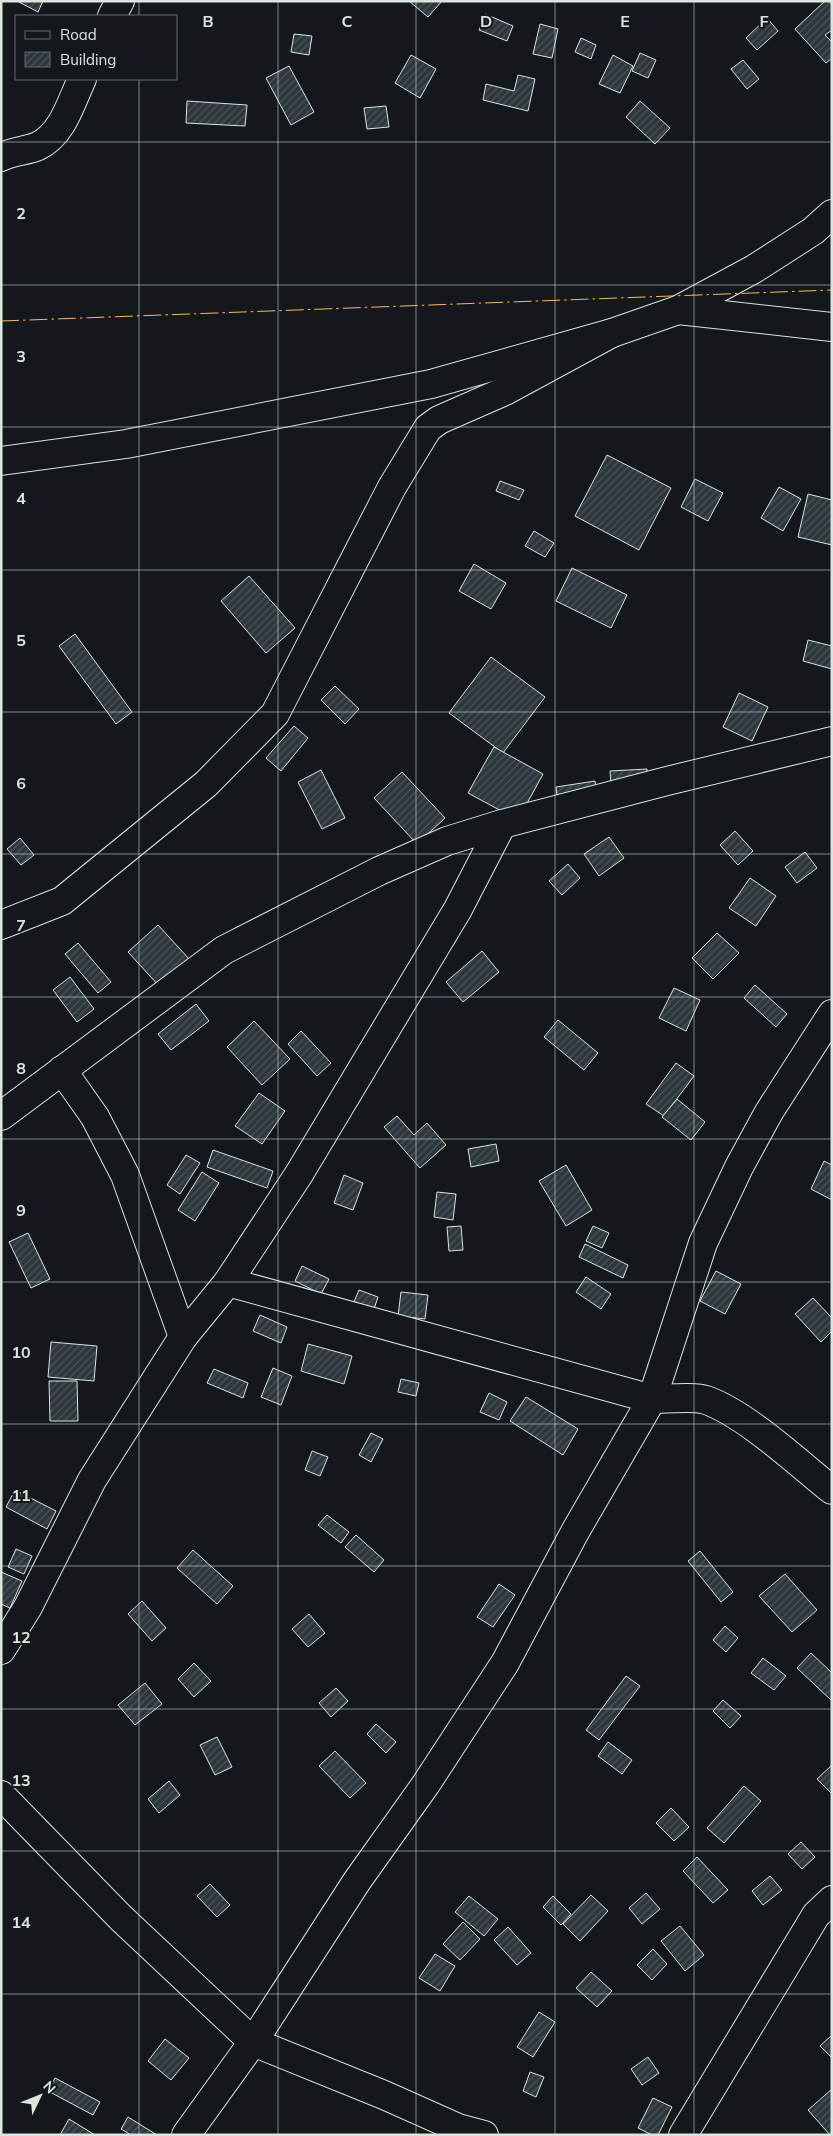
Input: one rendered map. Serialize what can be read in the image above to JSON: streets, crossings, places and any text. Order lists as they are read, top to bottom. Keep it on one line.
{"legend":["Road","Building"],"north":"top right","grid":{"columns":["B","C","D","E","F"],"rows":["2","3","4","5","6","7","8","9","10","11","12","13","14"]}}
